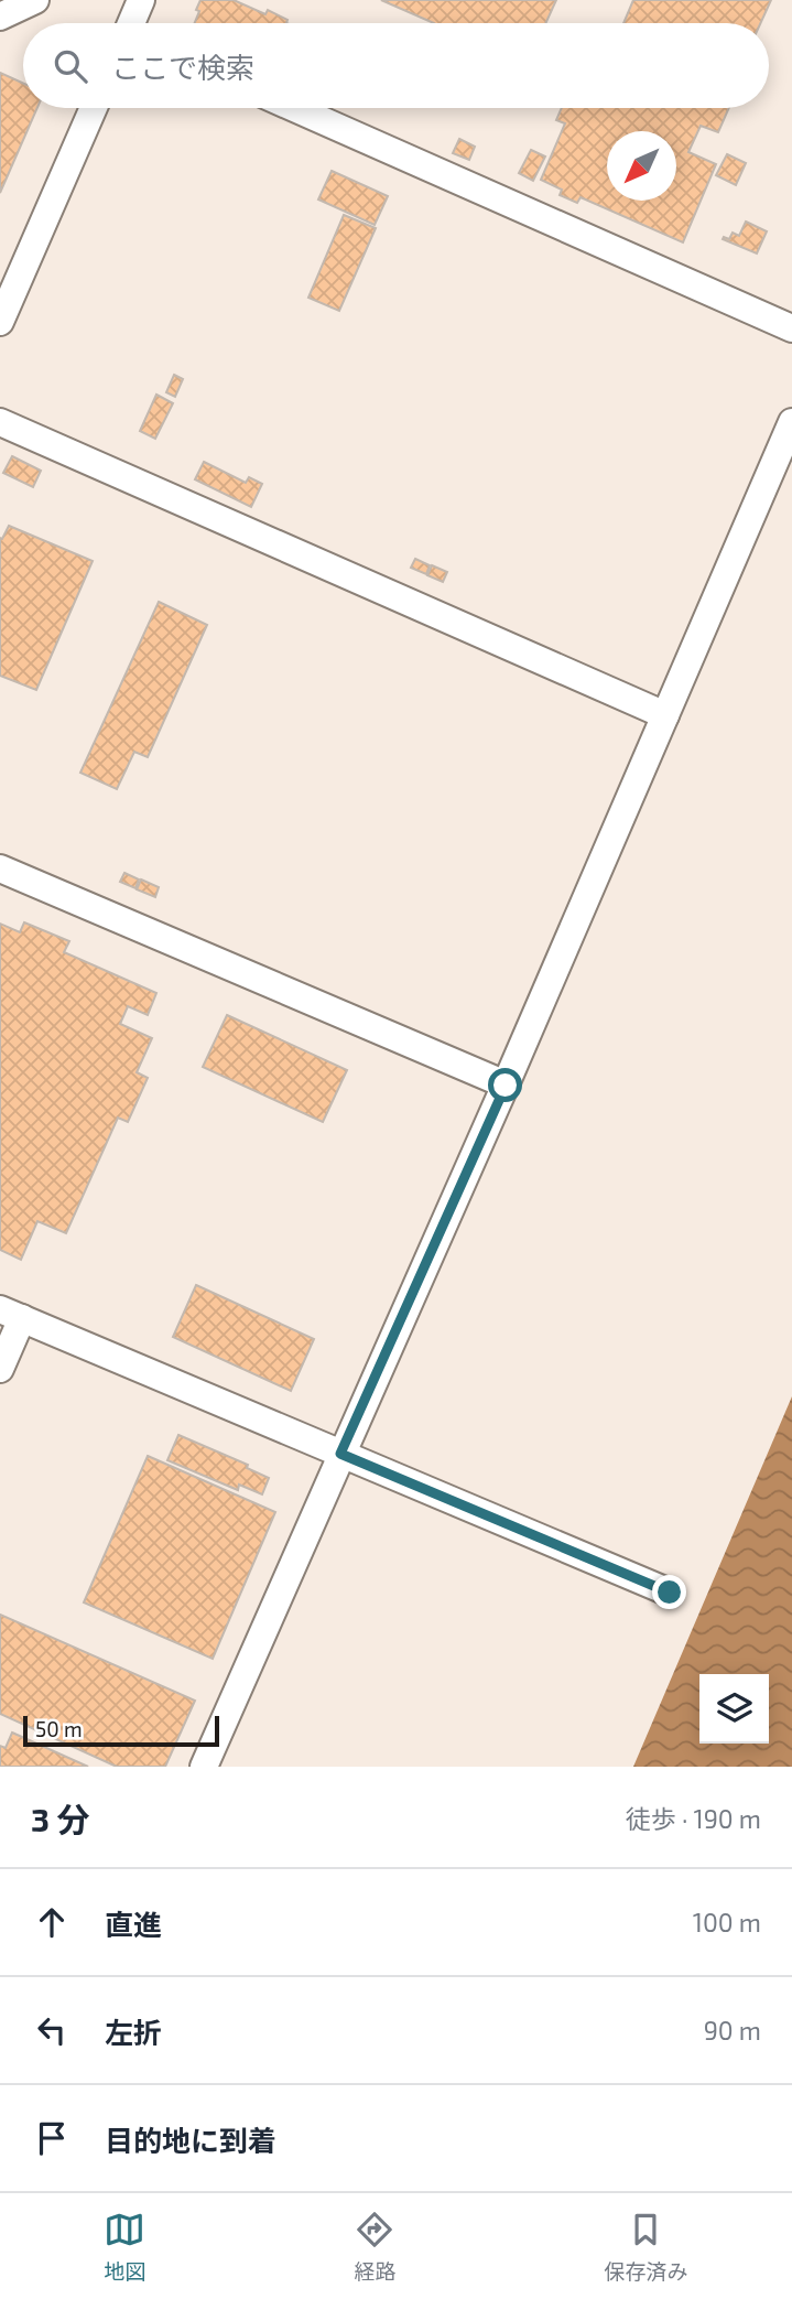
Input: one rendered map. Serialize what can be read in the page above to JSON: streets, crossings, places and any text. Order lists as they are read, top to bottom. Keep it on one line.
{"scale_bar":"50 m","north":"bottom left","page":{"search":"ここで検索","scale":"50 m","heading":["3 分","徒歩 · 190 m"],"list":[["直進","100 m"],["左折","90 m"],"目的地に到着"],"nav":["地図","経路","保存済み"]}}
